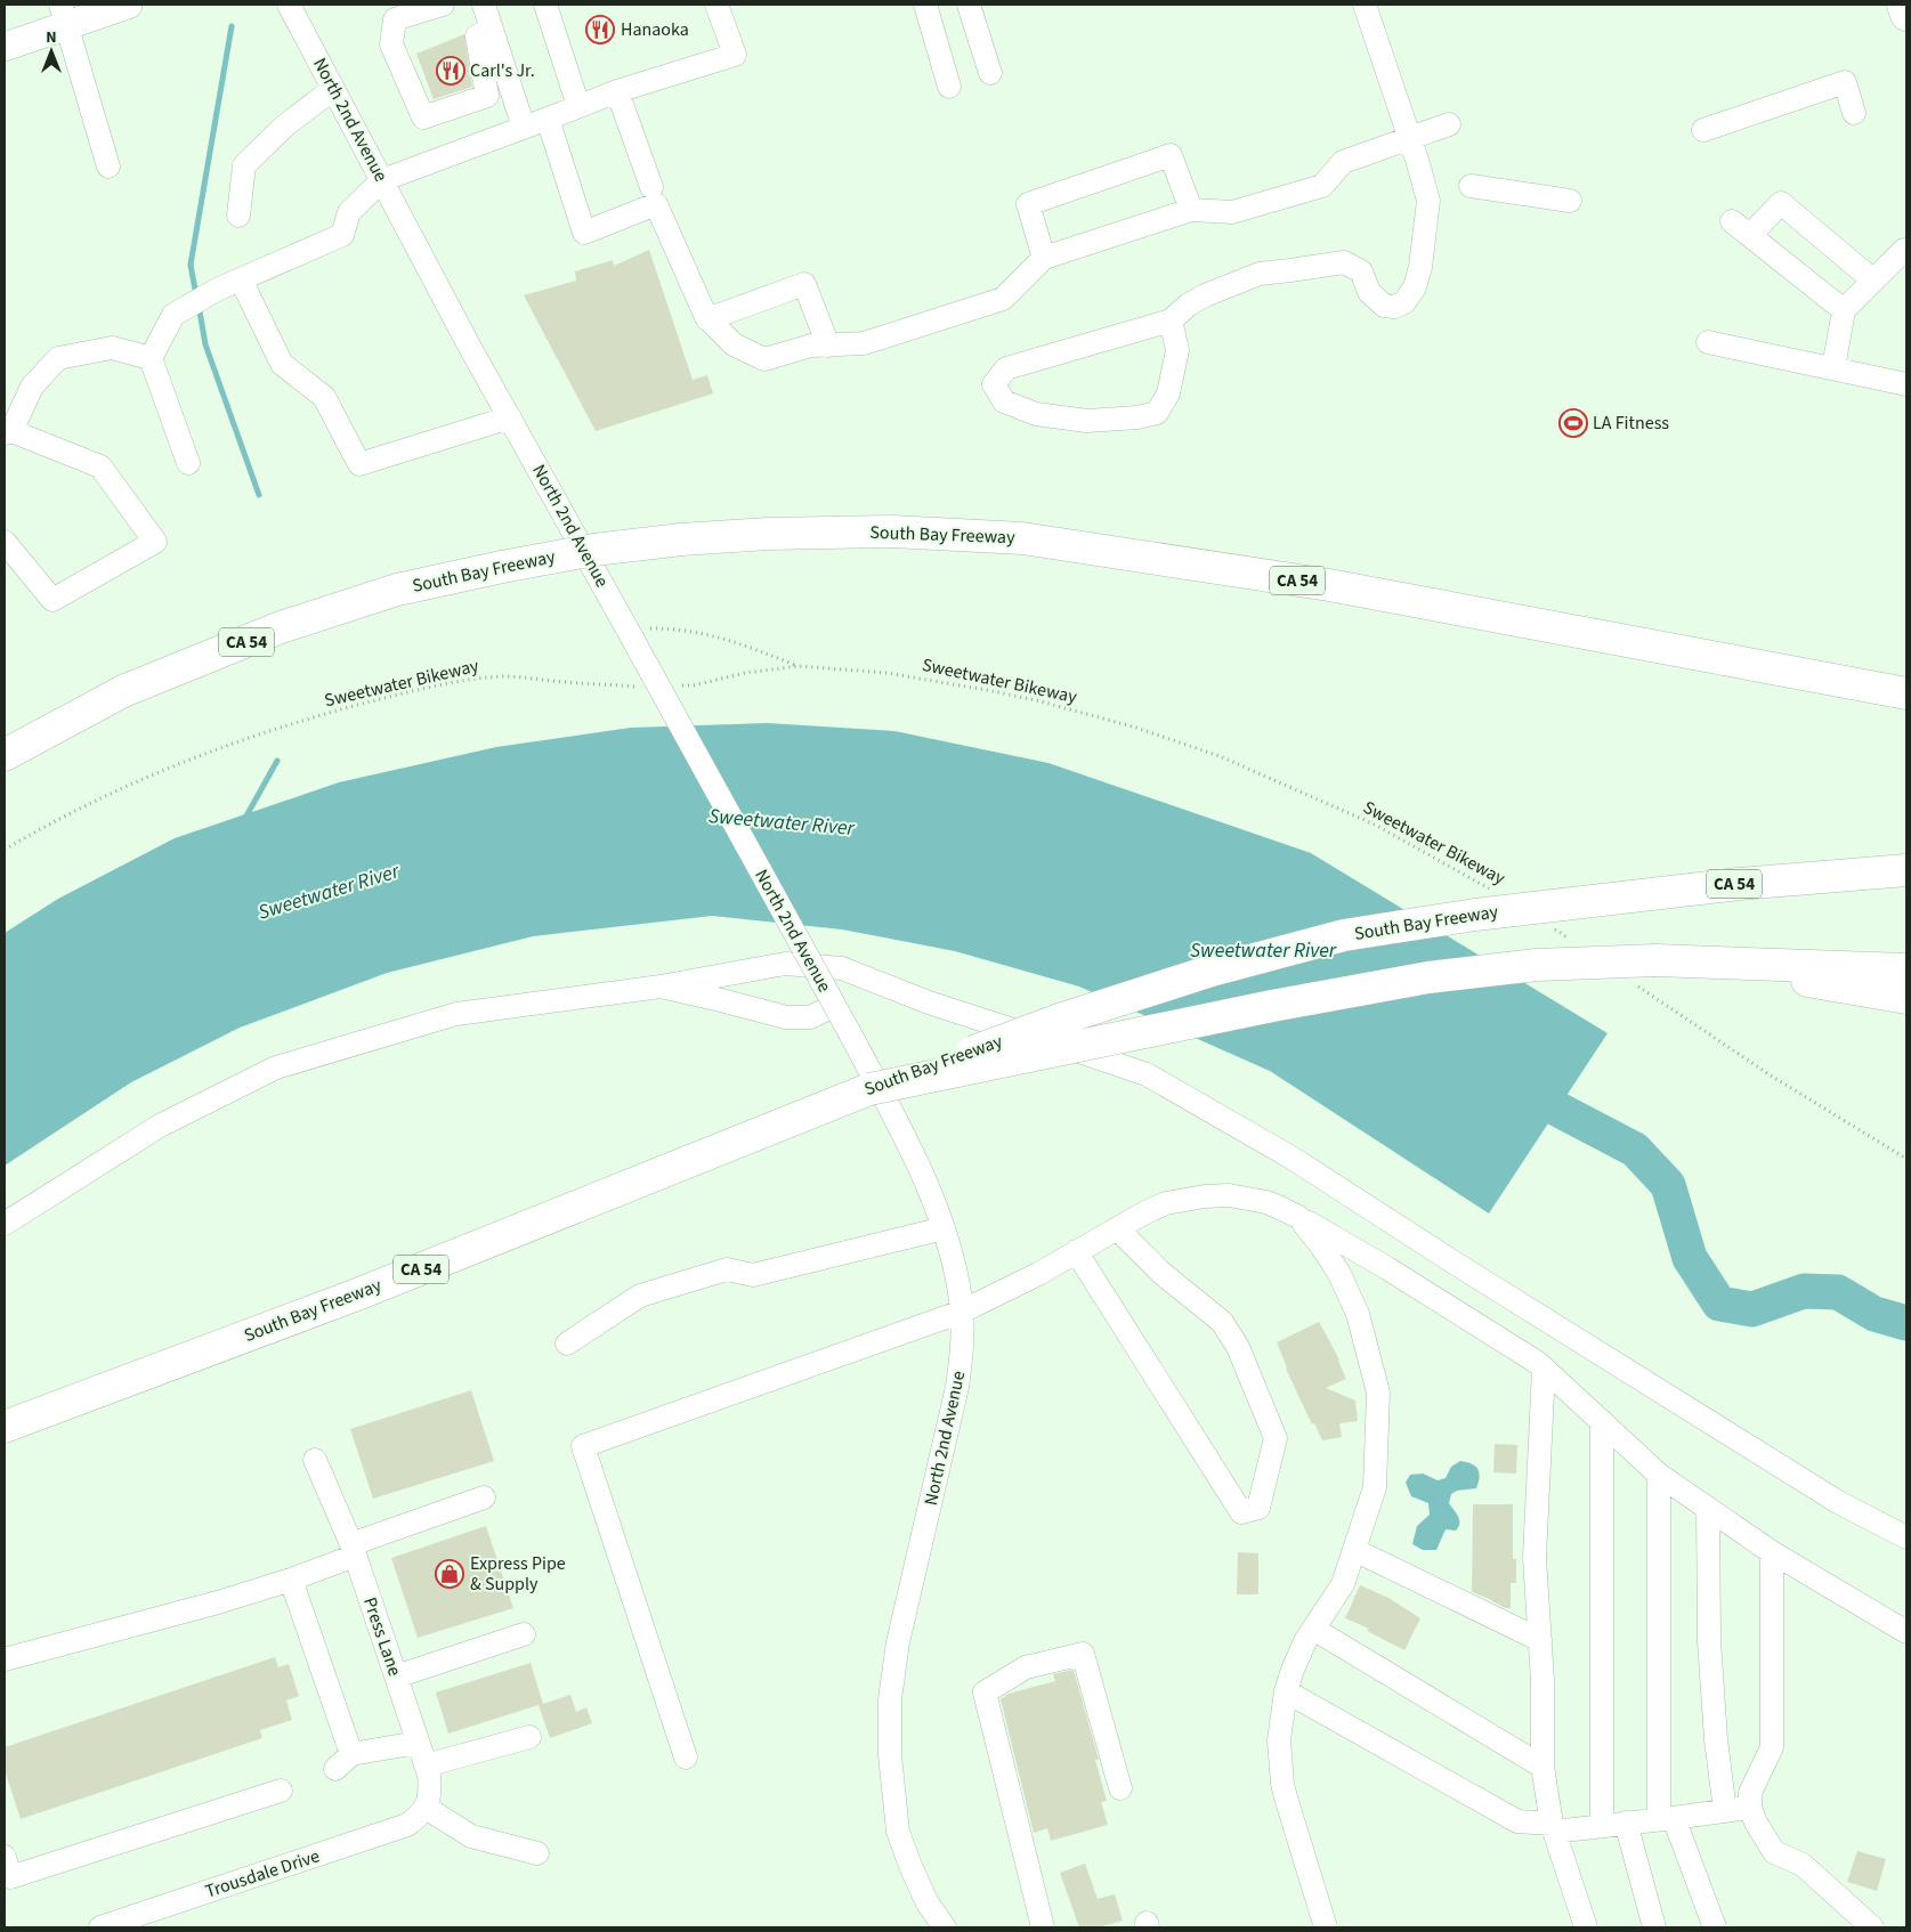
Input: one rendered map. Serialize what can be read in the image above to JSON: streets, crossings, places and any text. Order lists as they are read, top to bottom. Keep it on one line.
{"streets":{"highway":["South Bay Freeway","CA 54"],"street":["North 2nd Avenue","Press Lane","Trousdale Drive"],"path":["Sweetwater Bikeway"]},"crossings":[["Press Lane","Trousdale Drive"]],"water":["Sweetwater River"],"places":{"restaurant":["Hanaoka","Carl's Jr."],"sports":["LA Fitness"],"shop":["Express Pipe & Supply"]},"north":"top"}
